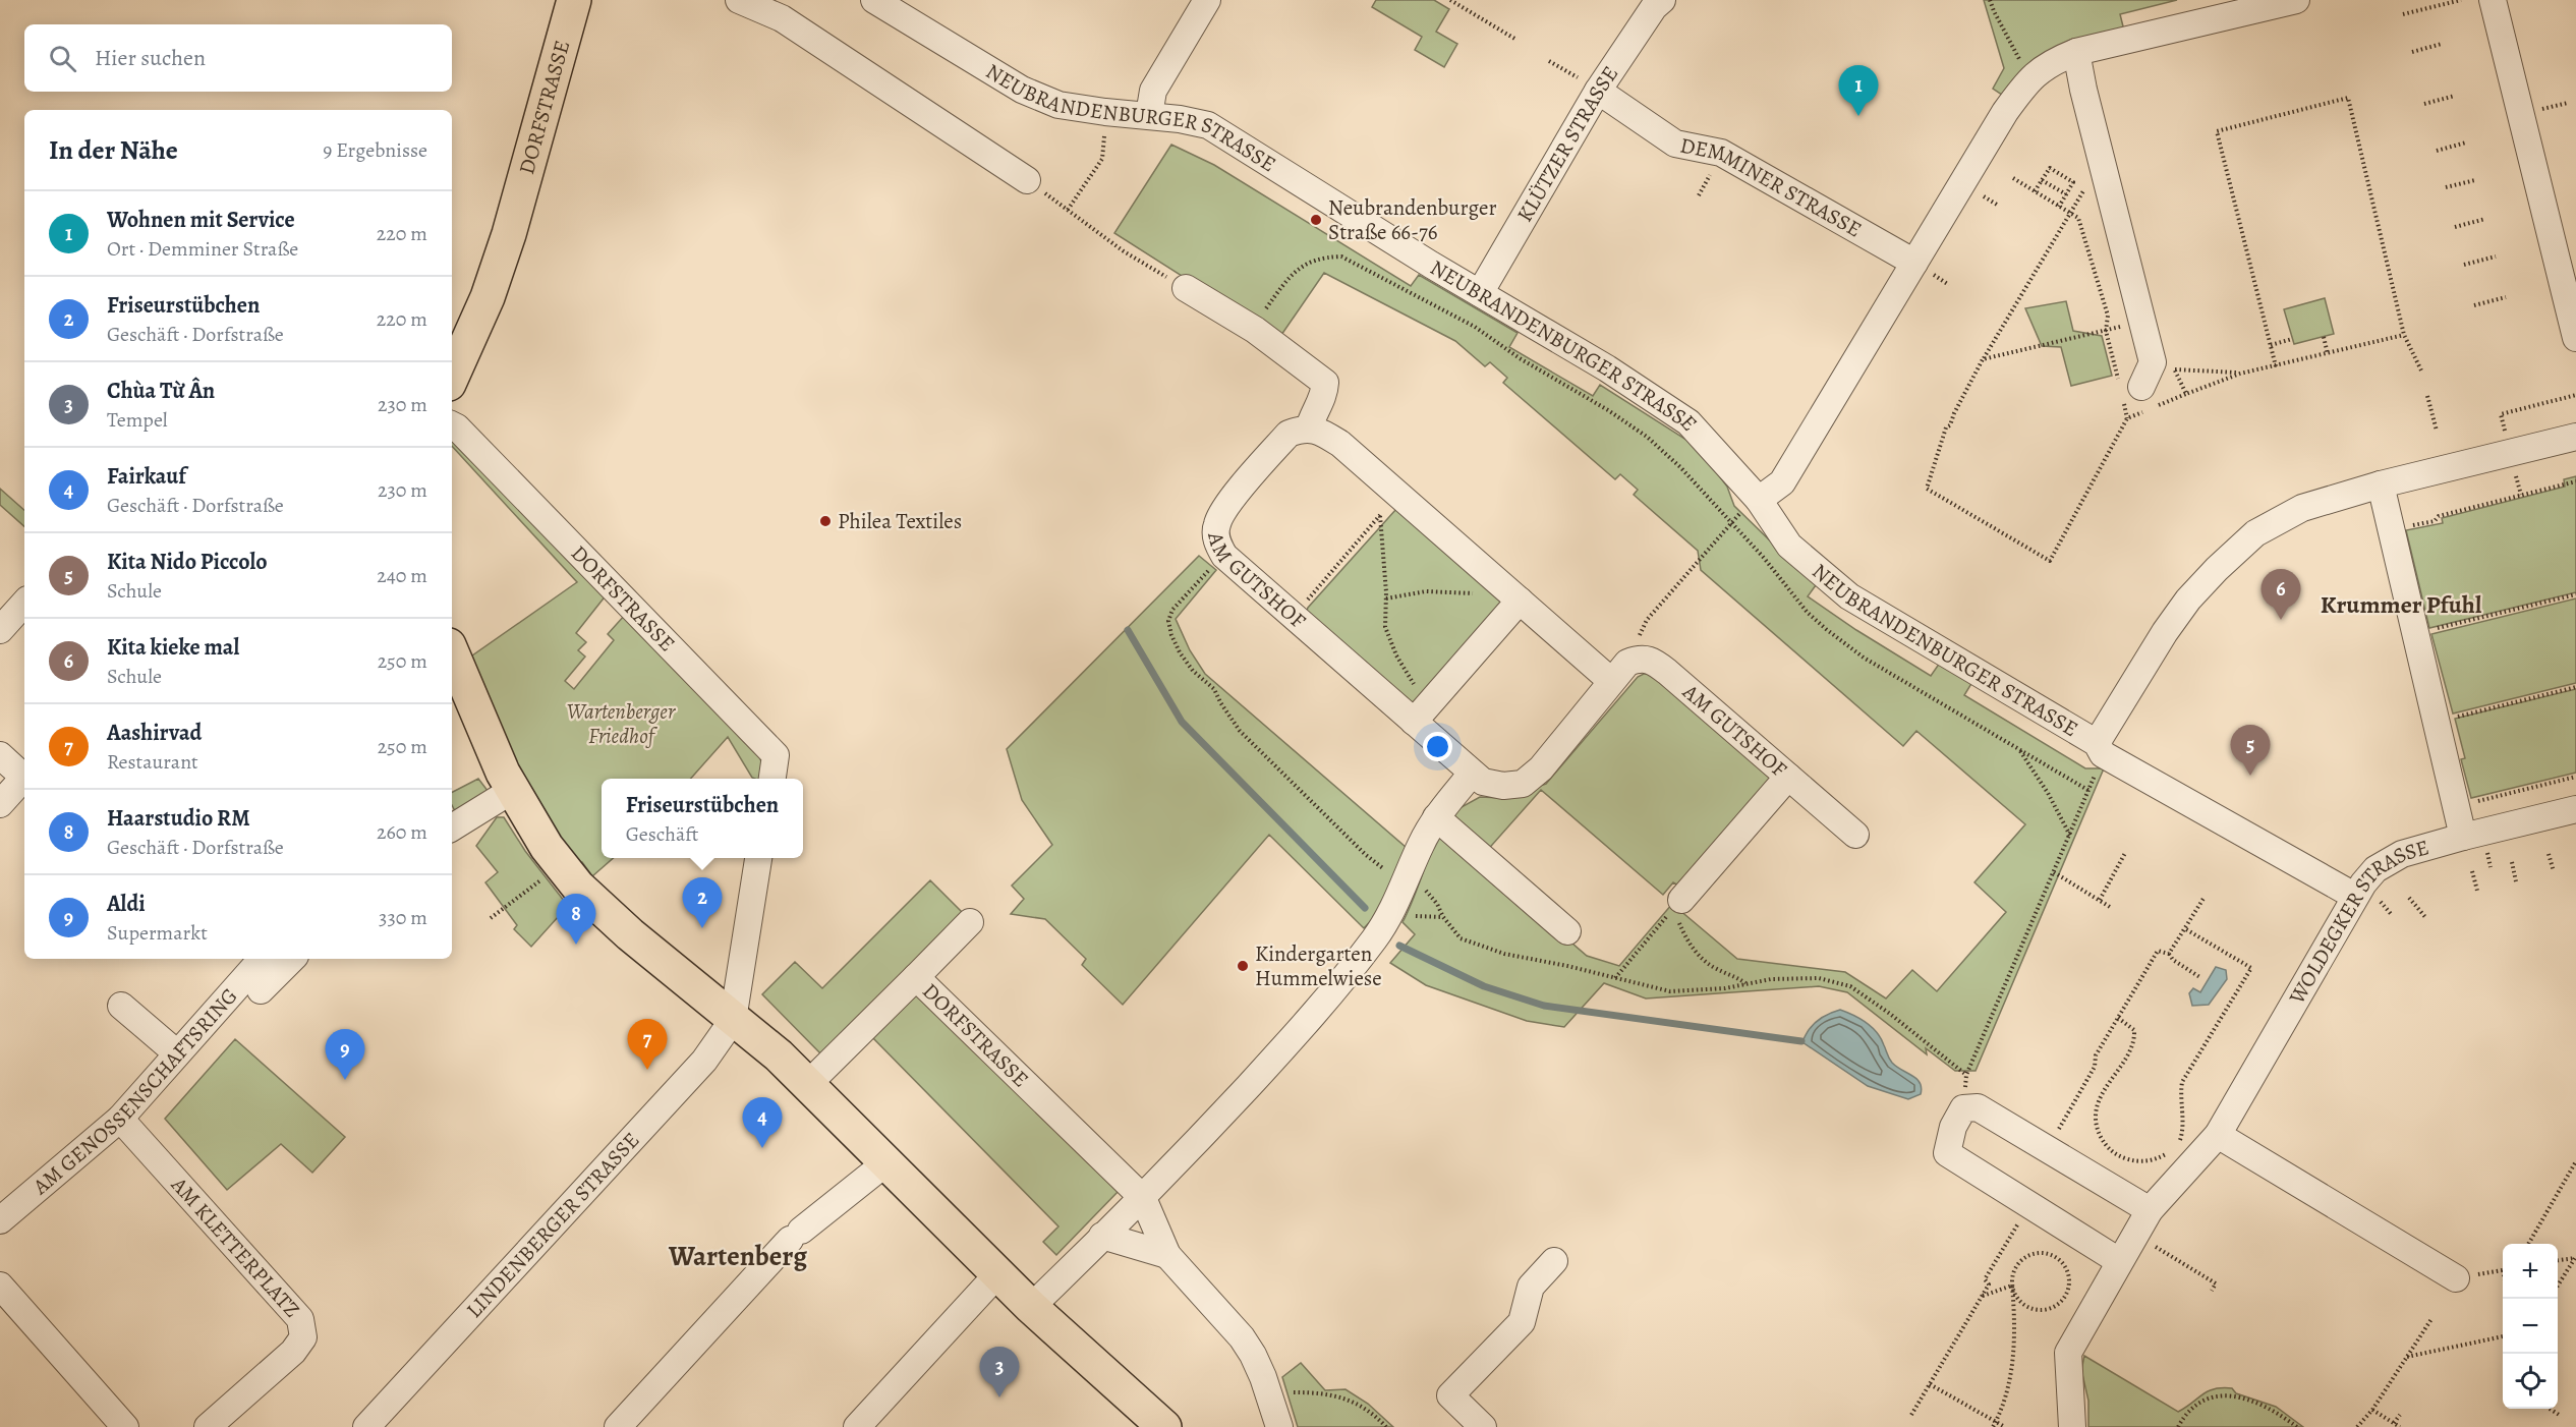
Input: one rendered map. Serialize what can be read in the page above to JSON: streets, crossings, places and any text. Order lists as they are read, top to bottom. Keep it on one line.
{"streets":{"main road":["DORFSTRASSE"],"street":["NEUBRANDENBURGER STRASSE","KLÜTZER STRASSE","DEMMINER STRASSE","AM GUTSHOF","WOLDEGKER STRASSE","AM GENOSSENSCHAFTSRING","LINDENBERGER STRASSE","AM KLETTERPLATZ"]},"crossings":[["NEUBRANDENBURGER STRASSE","KLÜTZER STRASSE"],["NEUBRANDENBURGER STRASSE","WOLDEGKER STRASSE"],["KLÜTZER STRASSE","DEMMINER STRASSE"],["AM GENOSSENSCHAFTSRING","AM KLETTERPLATZ"]],"districts":["Krummer Pfuhl","Wartenberg"],"parks":["Wartenberger Friedhof"],"places":["Neubrandenburger Straße 66-76","Philea Textiles","Kindergarten Hummelwiese"],"page":{"search":"Hier suchen","pins":["1","6","5","2","8","7","9","4","3"],"heading":["In der Nähe","9 Ergebnisse"],"list":[{"mark":"1","name":"Wohnen mit Service","note":"Ort · Demminer Straße","value":"220 m"},{"mark":"2","name":"Friseurstübchen","note":"Geschäft · Dorfstraße","value":"220 m"},{"mark":"3","name":"Chùa Từ Ân","note":"Tempel","value":"230 m"},{"mark":"4","name":"Fairkauf","note":"Geschäft · Dorfstraße","value":"230 m"},{"mark":"5","name":"Kita Nido Piccolo","note":"Schule","value":"240 m"},{"mark":"6","name":"Kita kieke mal","note":"Schule","value":"250 m"},{"mark":"7","name":"Aashirvad","note":"Restaurant","value":"250 m"},{"mark":"8","name":"Haarstudio RM","note":"Geschäft · Dorfstraße","value":"260 m"},{"mark":"9","name":"Aldi","note":"Supermarkt","value":"330 m"}],"popup":["Friseurstübchen","Geschäft"],"map_buttons":["+","−"]}}
